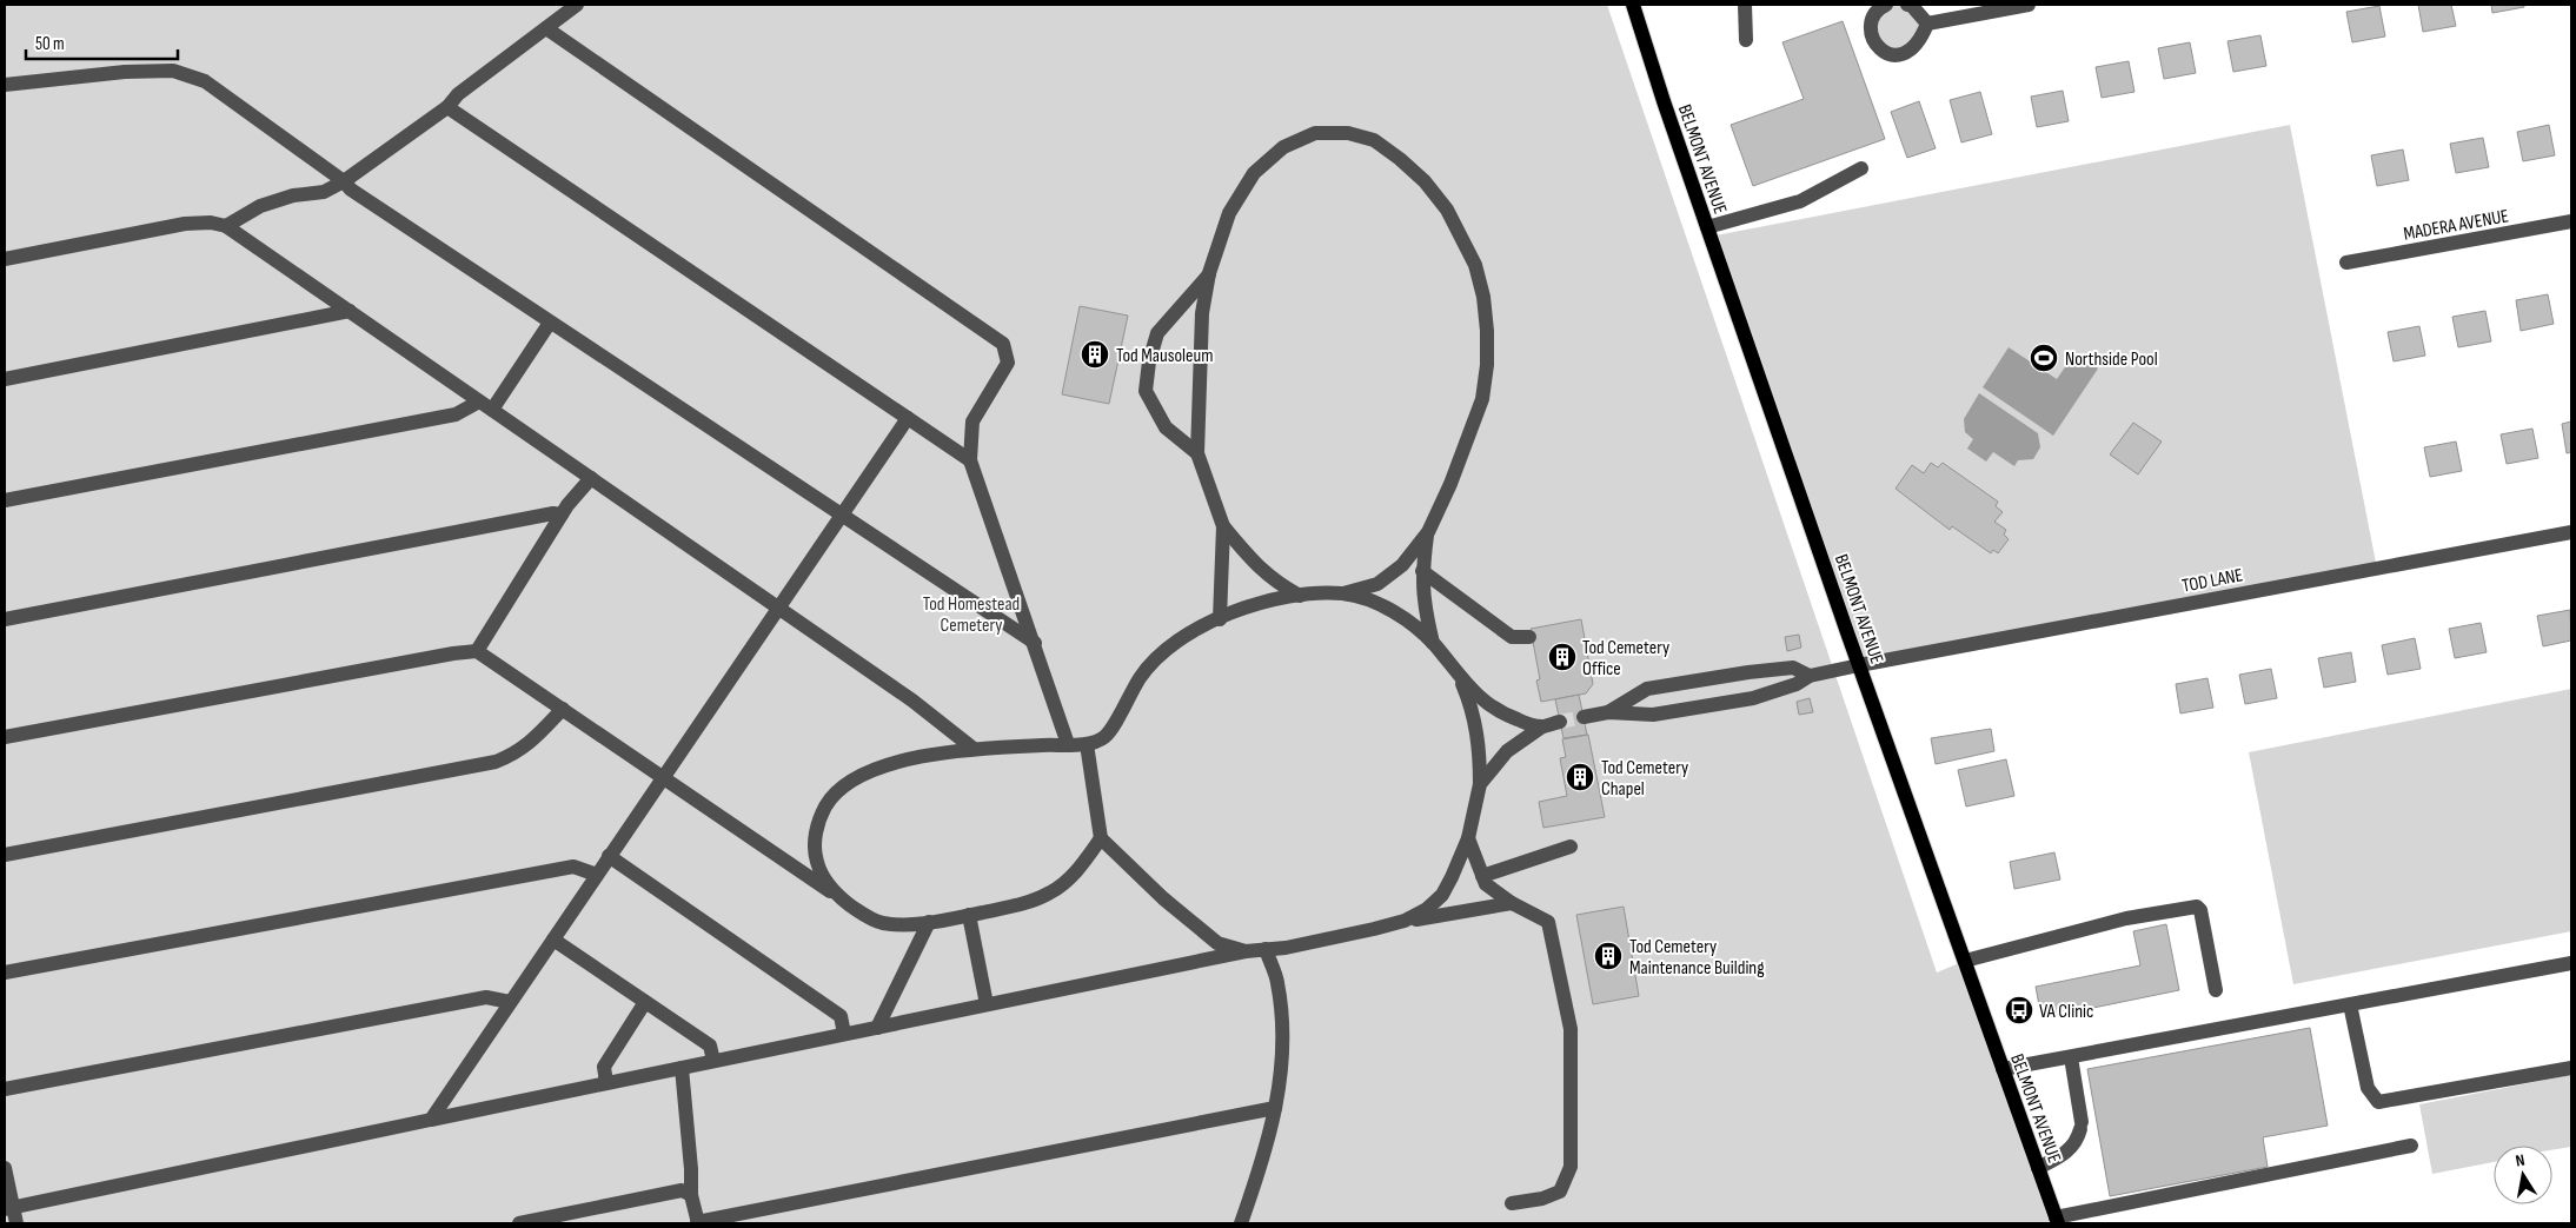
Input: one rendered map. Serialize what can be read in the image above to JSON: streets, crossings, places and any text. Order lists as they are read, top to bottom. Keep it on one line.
{"streets":{"main road":["BELMONT AVENUE"],"street":["MADERA AVENUE","TOD LANE"]},"crossings":[["BELMONT AVENUE","TOD LANE"]],"parks":["Tod Homestead Cemetery"],"places":{"building":["Tod Mausoleum","Tod Cemetery Office","Tod Cemetery Chapel","Tod Cemetery Maintenance Building"],"sports":["Northside Pool"],"bus stop":["VA Clinic"]},"scale_bar":"50 m","north":"top"}
